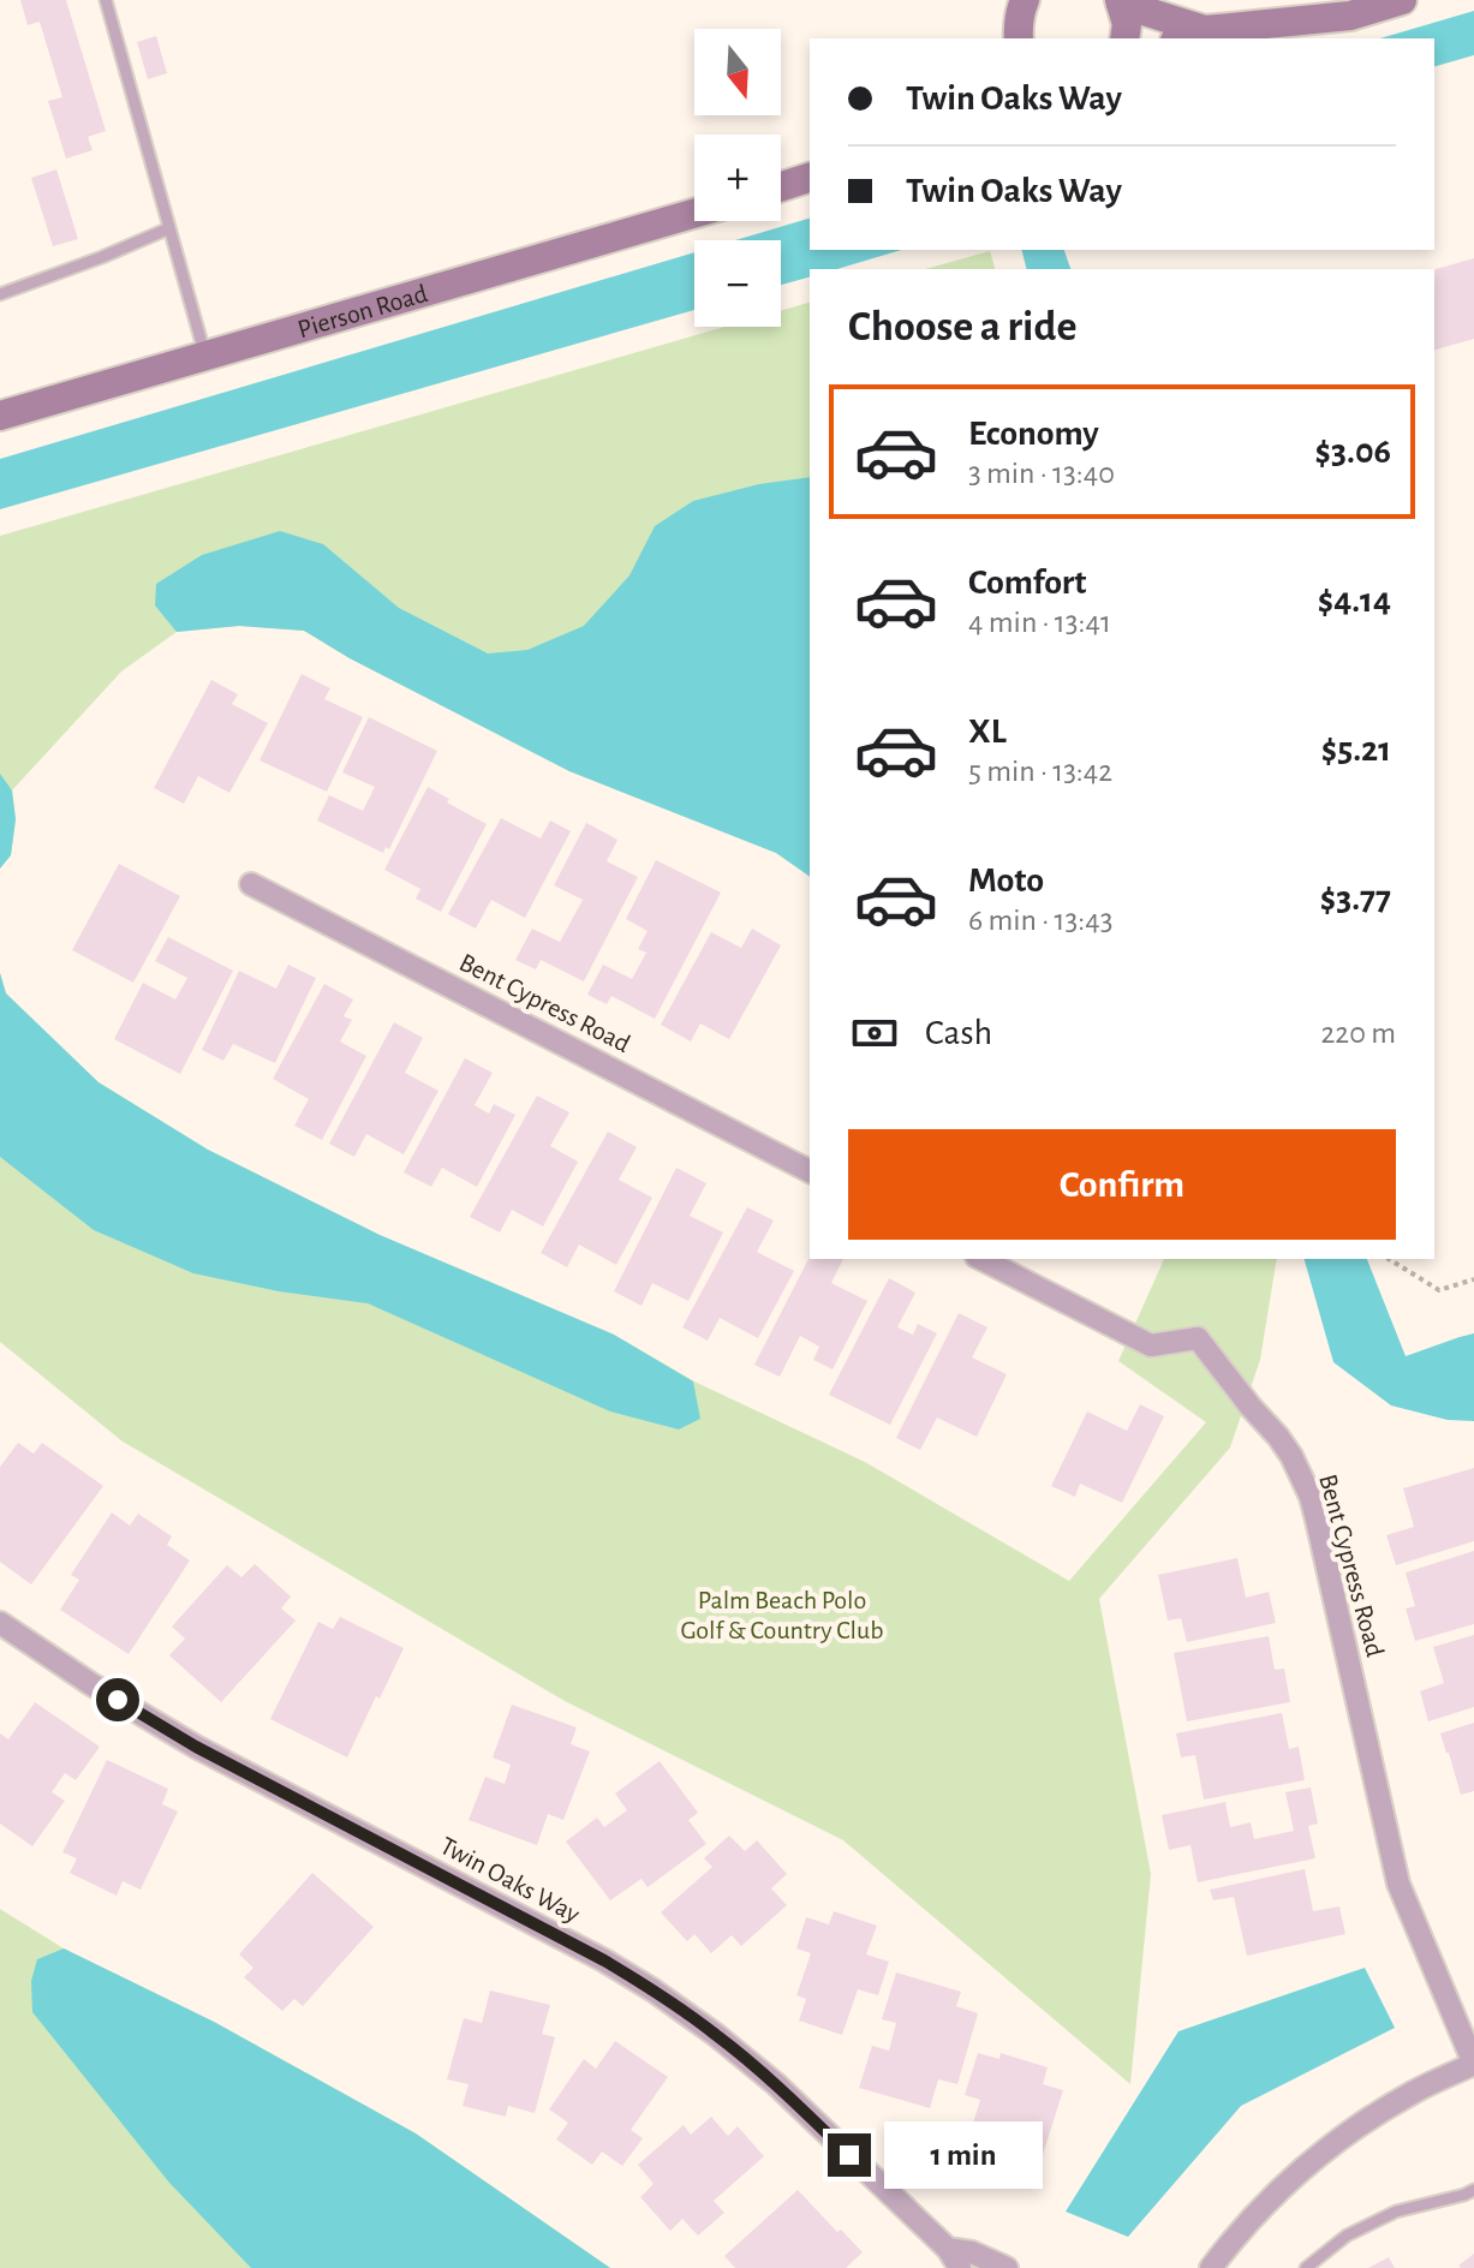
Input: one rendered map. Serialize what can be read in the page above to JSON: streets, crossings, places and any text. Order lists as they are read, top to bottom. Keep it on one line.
{"streets":{"street":["Pierson Road","Bent Cypress Road","Twin Oaks Way"]},"parks":["Palm Beach Polo Golf & Country Club"],"north":"bottom","page":{"map_buttons":["+","−"],"banner":["Twin Oaks Way","Twin Oaks Way"],"heading":"Choose a ride","list":[{"name":"Economy","note":"3 min · 13:40","value":"$3.06"},{"name":"Comfort","note":"4 min · 13:41","value":"$4.14"},{"name":"XL","note":"5 min · 13:42","value":"$5.21"},{"name":"Moto","note":"6 min · 13:43","value":"$3.77"}],"pay":["Cash","220 m"],"buttons":"Confirm","bubble":"1 min"}}
